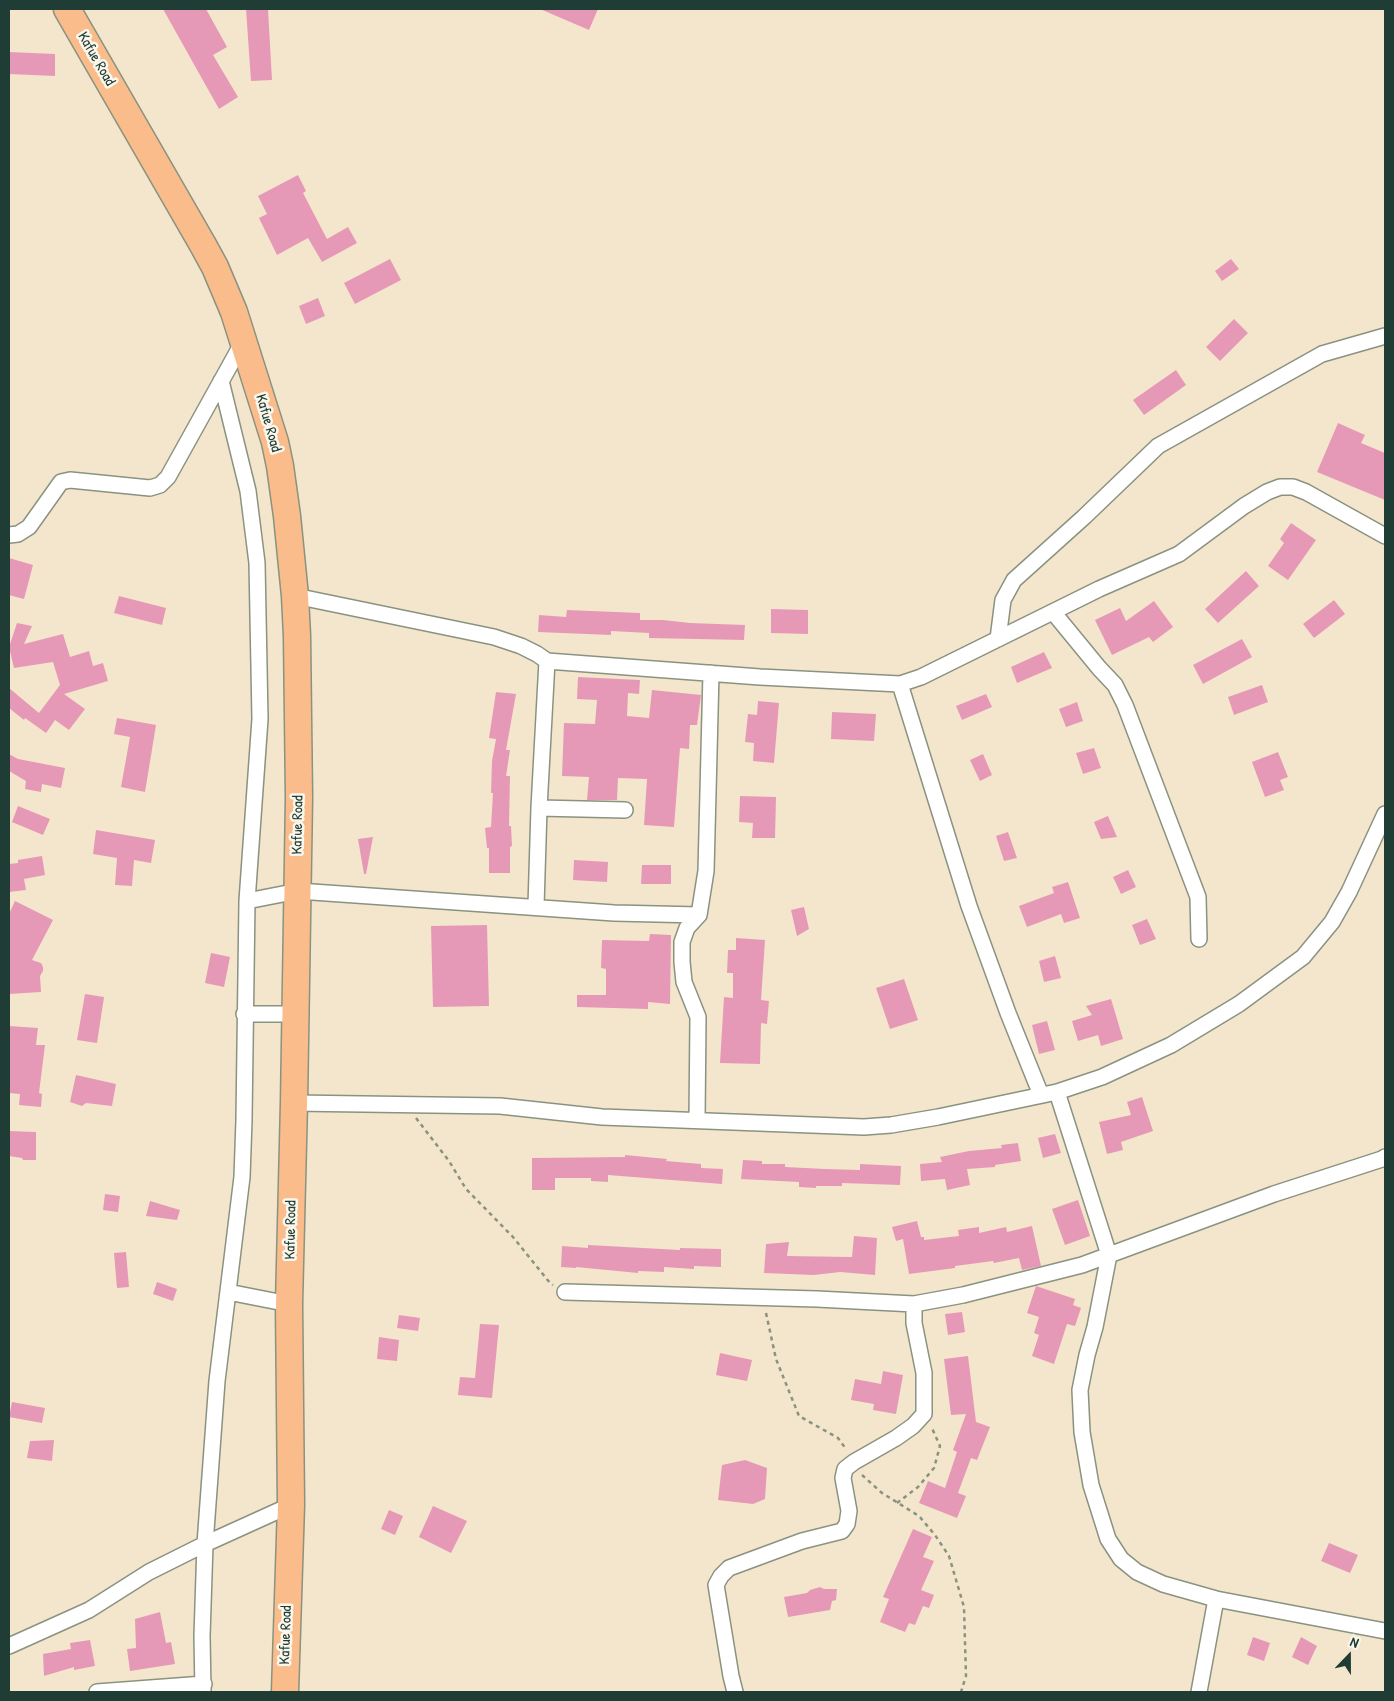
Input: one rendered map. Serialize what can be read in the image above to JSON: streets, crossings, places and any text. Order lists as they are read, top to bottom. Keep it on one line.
{"streets":{"highway":["Kafue Road"]},"north":"top"}
